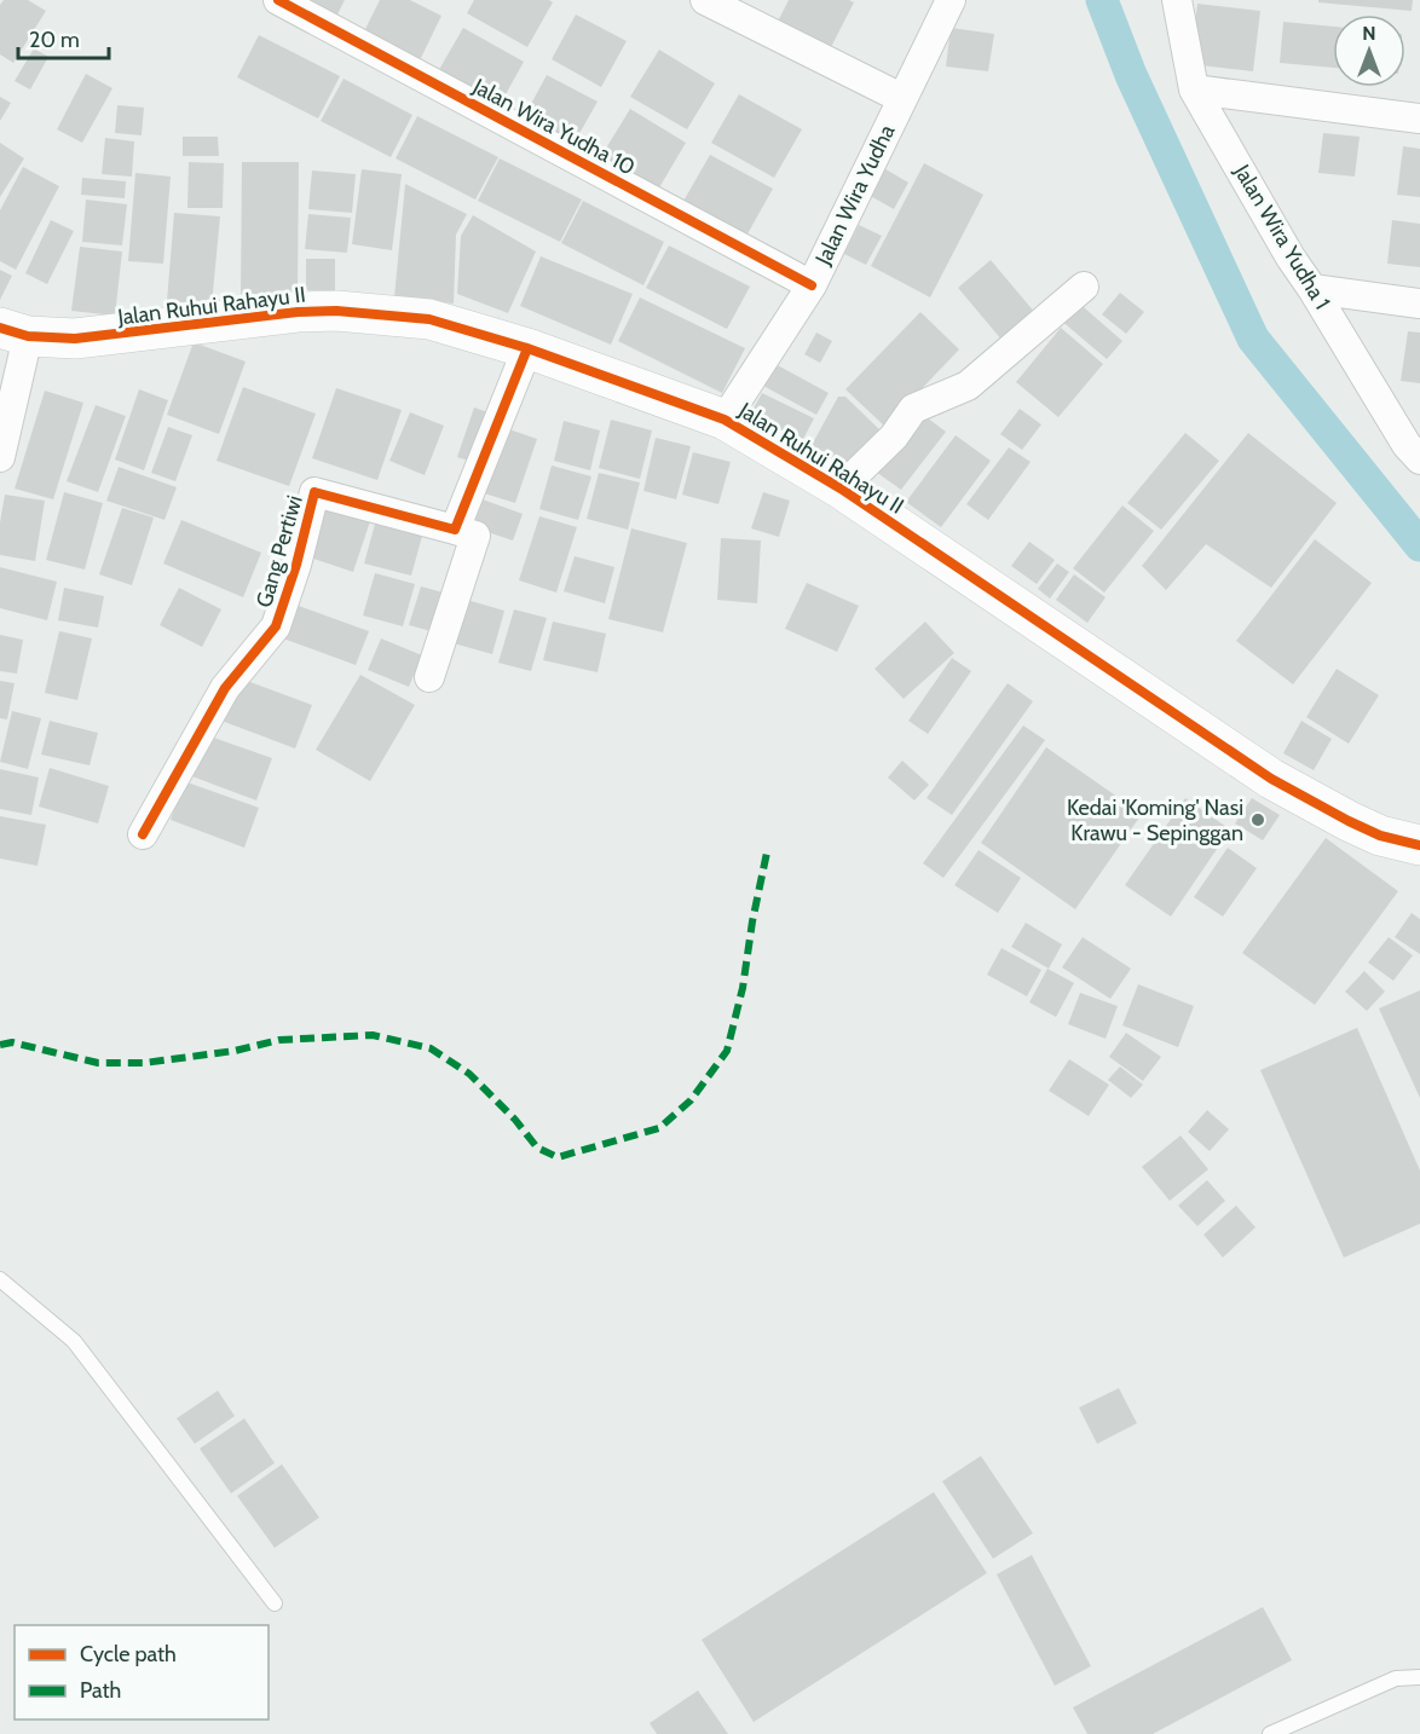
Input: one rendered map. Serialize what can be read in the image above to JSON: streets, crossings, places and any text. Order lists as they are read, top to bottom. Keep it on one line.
{"streets":{"street":["Jalan Wira Yudha 10","Jalan Wira Yudha","Jalan Wira Yudha 1","Jalan Ruhui Rahayu II","Gang Pertiwi"]},"crossings":[["Jalan Wira Yudha 10","Jalan Wira Yudha"],["Jalan Wira Yudha","Jalan Ruhui Rahayu II"]],"places":["Kedai 'Koming' Nasi Krawu - Sepinggan"],"legend":["Cycle path","Path"],"scale_bar":"20 m","north":"top"}
